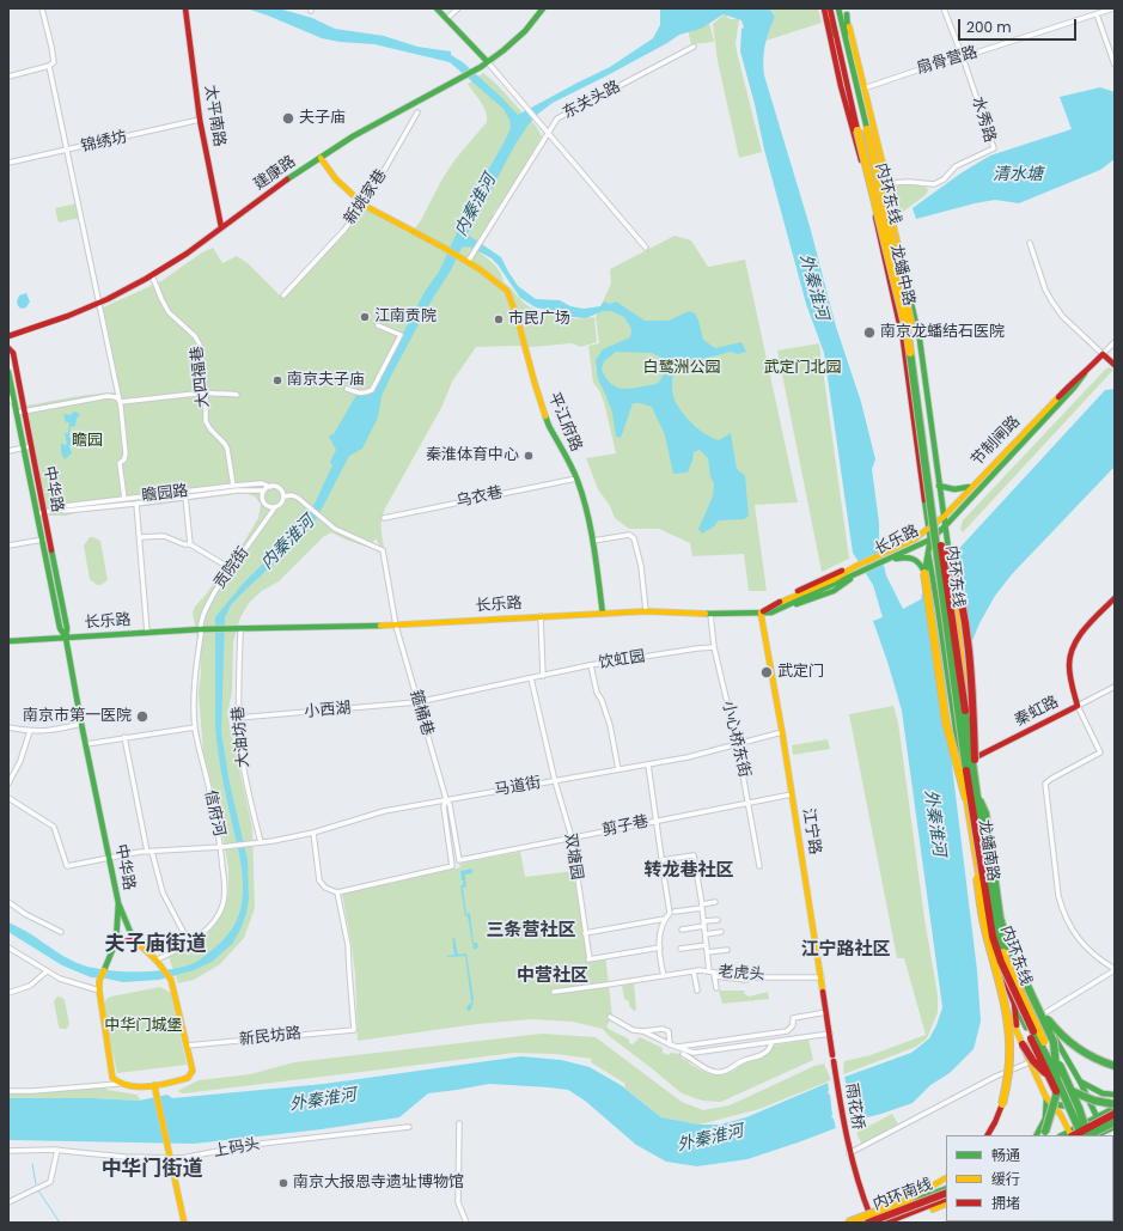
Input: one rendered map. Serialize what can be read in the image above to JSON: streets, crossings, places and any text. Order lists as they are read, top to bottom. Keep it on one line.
{"streets":{"main road":["太平南路","建康路","内环东线","龙蟠中路","平江府路","节制闸路","中华路","长乐路","秦虹路","江宁路","龙蟠南路","雨花桥","内环南线"],"street":["扇骨营路","东关头路","水秀路","锦绣坊","新姚家巷","大四福巷","瞻园路","乌衣巷","贡院街","饮虹园","小西湖","箍桶巷","大油坊巷","小心桥东街","马道街","信府河","剪子巷","双塘园","老虎头","新民坊路","上码头"]},"crossings":[["扇骨营路","水秀路"],["扇骨营路","龙蟠中路"],["东关头路","平江府路"],["太平南路","锦绣坊"],["太平南路","建康路"],["水秀路","龙蟠中路"],["建康路","大四福巷"],["新姚家巷","平江府路"],["龙蟠中路","节制闸路"],["龙蟠中路","长乐路"],["龙蟠中路","龙蟠南路"],["大四福巷","瞻园路"],["平江府路","乌衣巷"],["平江府路","长乐路"],["节制闸路","长乐路"],["中华路","瞻园路"],["中华路","长乐路"],["中华路","信府河"],["中华路","新民坊路"],["瞻园路","贡院街"],["瞻园路","箍桶巷"],["长乐路","贡院街"],["长乐路","箍桶巷"],["长乐路","大油坊巷"],["长乐路","小心桥东街"],["长乐路","信府河"],["长乐路","江宁路"],["贡院街","箍桶巷"],["贡院街","信府河"],["饮虹园","小西湖"],["饮虹园","小心桥东街"],["饮虹园","双塘园"],["小西湖","箍桶巷"],["小西湖","大油坊巷"],["小西湖","双塘园"],["秦虹路","龙蟠南路"],["箍桶巷","马道街"],["箍桶巷","剪子巷"],["箍桶巷","新民坊路"],["大油坊巷","马道街"],["小心桥东街","马道街"],["小心桥东街","剪子巷"],["马道街","信府河"],["马道街","江宁路"],["马道街","双塘园"],["剪子巷","江宁路"],["剪子巷","双塘园"],["江宁路","老虎头"],["江宁路","雨花桥"]],"districts":["转龙巷社区","三条营社区","夫子庙街道","江宁路社区","中营社区","中华门街道"],"water":["清水塘","内秦淮河","外秦淮河"],"parks":["白鹭洲公园","武定门北园","瞻园","中华门城堡"],"places":["夫子庙","江南贡院","市民广场","南京龙蟠结石医院","南京夫子庙","秦淮体育中心","武定门","南京市第一医院","南京大报恩寺遗址博物馆"],"legend":["畅通","缓行","拥堵"],"scale_bar":"200 m"}
